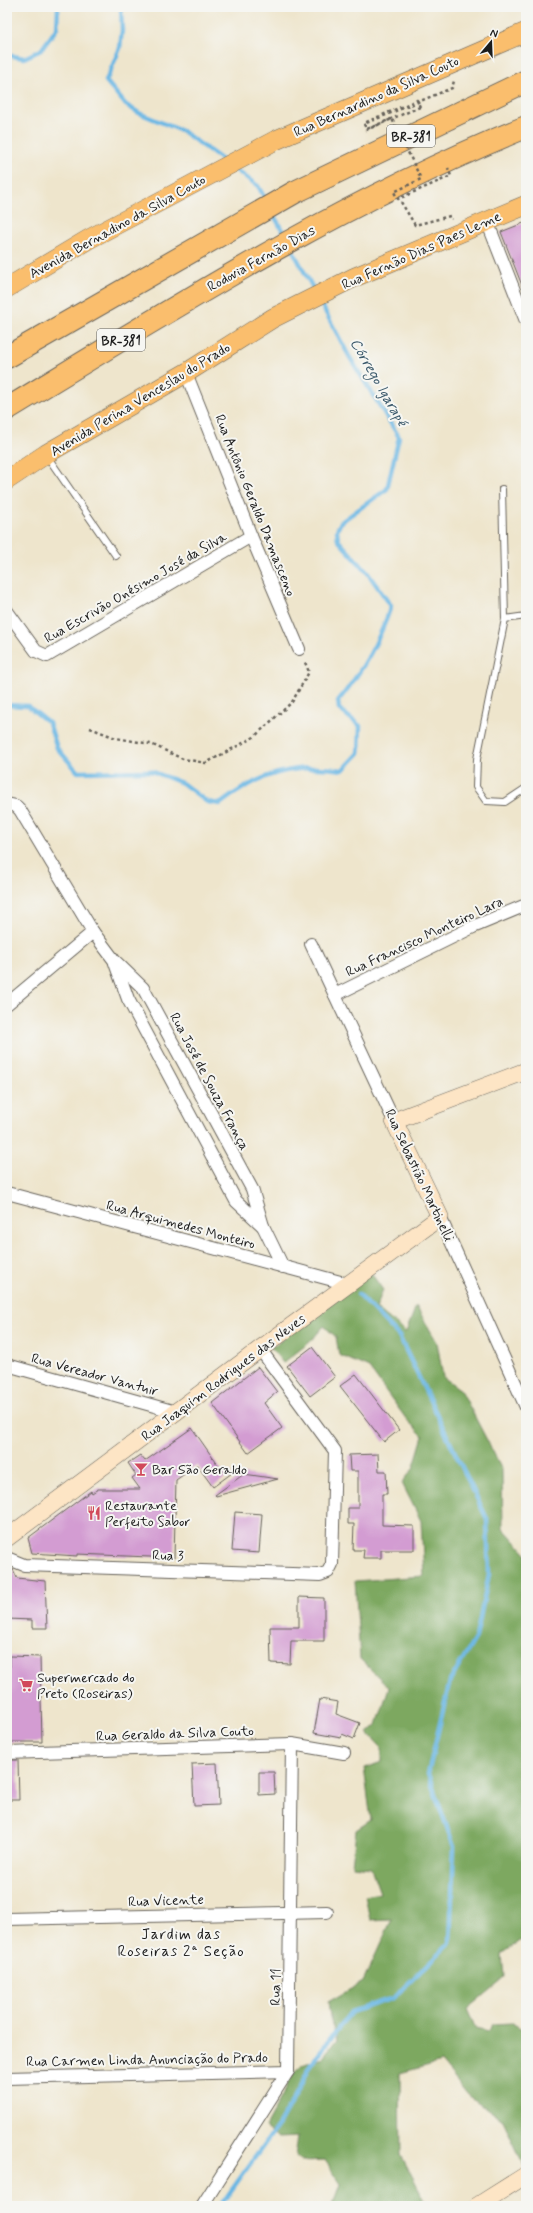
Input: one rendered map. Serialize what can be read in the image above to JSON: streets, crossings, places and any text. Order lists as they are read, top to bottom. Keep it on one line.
{"streets":{"highway":["BR-381","Rodovia Fernão Dias"],"main road":["Rua Bernardino da Silva Couto","Avenida Bernadino da Silva Couto","Rua Fernão Dias Paes Leme","Avenida Perina Venceslau do Prado"],"street":["Rua Antônio Geraldo Damasceno","Rua Escrivão Onésimo José da Silva","Rua Francisco Monteiro Lara","Rua José de Souza França","Rua Sebastião Martinelli","Rua Arquimedes Monteiro","Rua Vereador Vantuir","Rua Joaquim Rodrigues das Neves","Rua 3","Rua Geraldo da Silva Couto","Rua Vicente","Rua 11","Rua Carmen Linda Anunciação do Prado"]},"crossings":[["Rua Bernardino da Silva Couto","Avenida Bernadino da Silva Couto"],["Rua Fernão Dias Paes Leme","Avenida Perina Venceslau do Prado"],["Avenida Perina Venceslau do Prado","Rua Antônio Geraldo Damasceno"],["Rua Antônio Geraldo Damasceno","Rua Escrivão Onésimo José da Silva"],["Rua Francisco Monteiro Lara","Rua Sebastião Martinelli"],["Rua José de Souza França","Rua Arquimedes Monteiro"],["Rua Sebastião Martinelli","Rua Joaquim Rodrigues das Neves"],["Rua Arquimedes Monteiro","Rua Joaquim Rodrigues das Neves"],["Rua Vereador Vantuir","Rua Joaquim Rodrigues das Neves"],["Rua Joaquim Rodrigues das Neves","Rua 3"],["Rua Geraldo da Silva Couto","Rua 11"],["Rua Vicente","Rua 11"],["Rua 11","Rua Carmen Linda Anunciação do Prado"]],"districts":["Jardim das Roseiras 2ª Seção"],"water":["Córrego Igarapé"],"places":{"bar":["Bar São Geraldo"],"restaurant":["Restaurante Perfeito Sabor"],"supermarket":["Supermercado do Preto (Roseiras)"]},"north":"top"}
